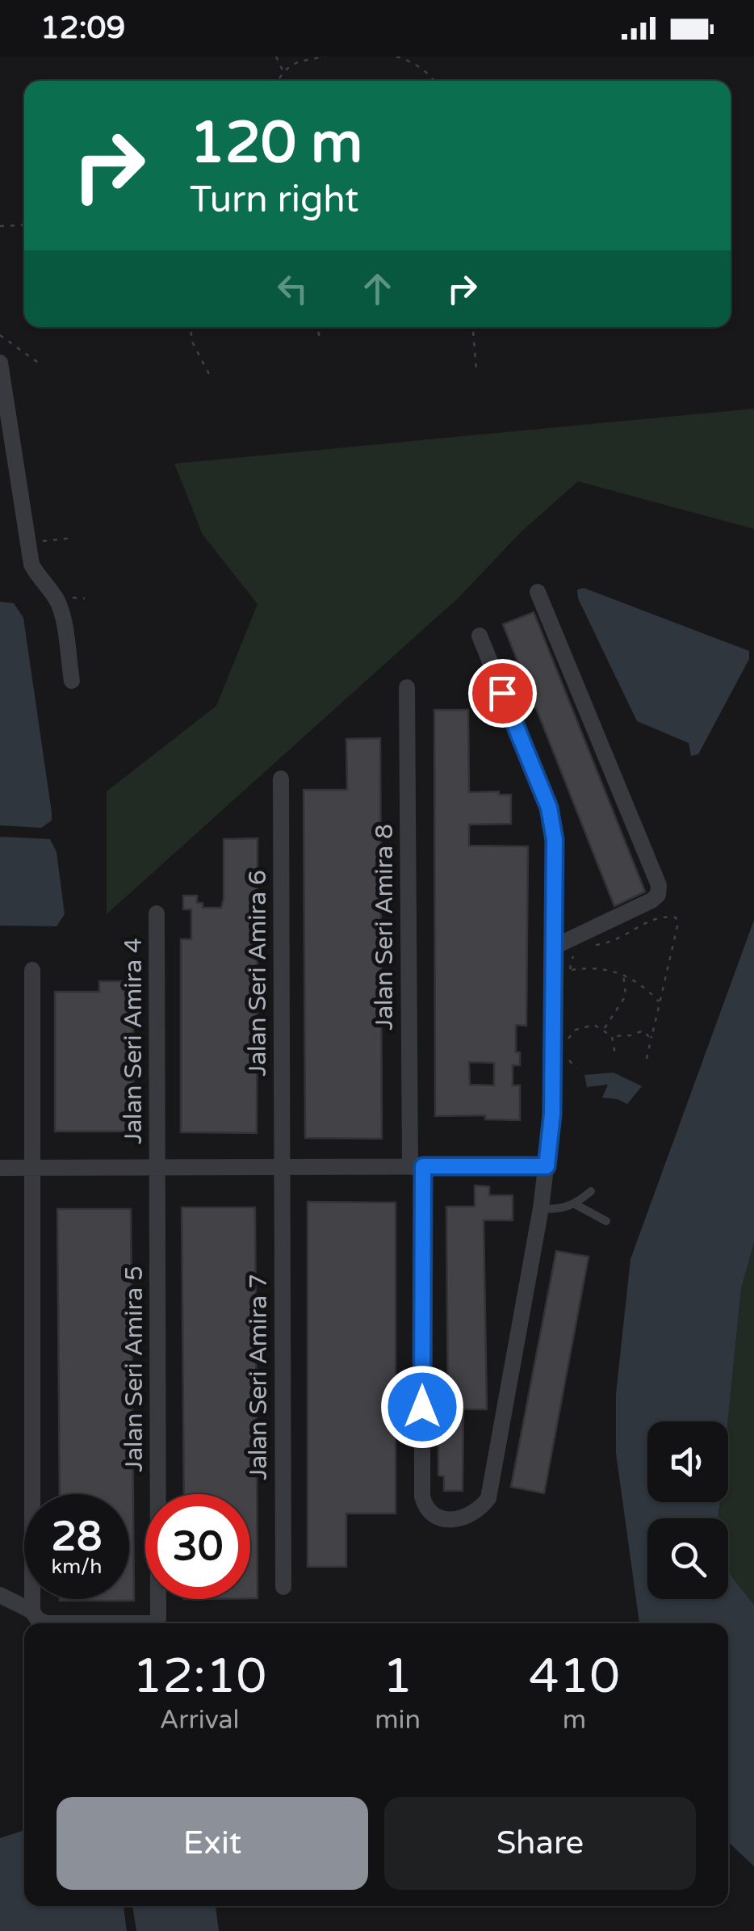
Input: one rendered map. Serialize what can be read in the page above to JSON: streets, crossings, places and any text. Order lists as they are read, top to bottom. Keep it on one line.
{"streets":{"street":["Jalan Seri Amira 8","Jalan Seri Amira 6","Jalan Seri Amira 4","Jalan Seri Amira 5","Jalan Seri Amira 7"]},"crossings":[["Jalan Seri Amira 6","Jalan Seri Amira 7"],["Jalan Seri Amira 4","Jalan Seri Amira 5"]],"page":{"status":"12:09","turn":["120 m","Turn right"],"speed":"28 km/h","limit":"30","eta":["12:10","Arrival","1","min","410","m"],"buttons":["Exit","Share"]}}
